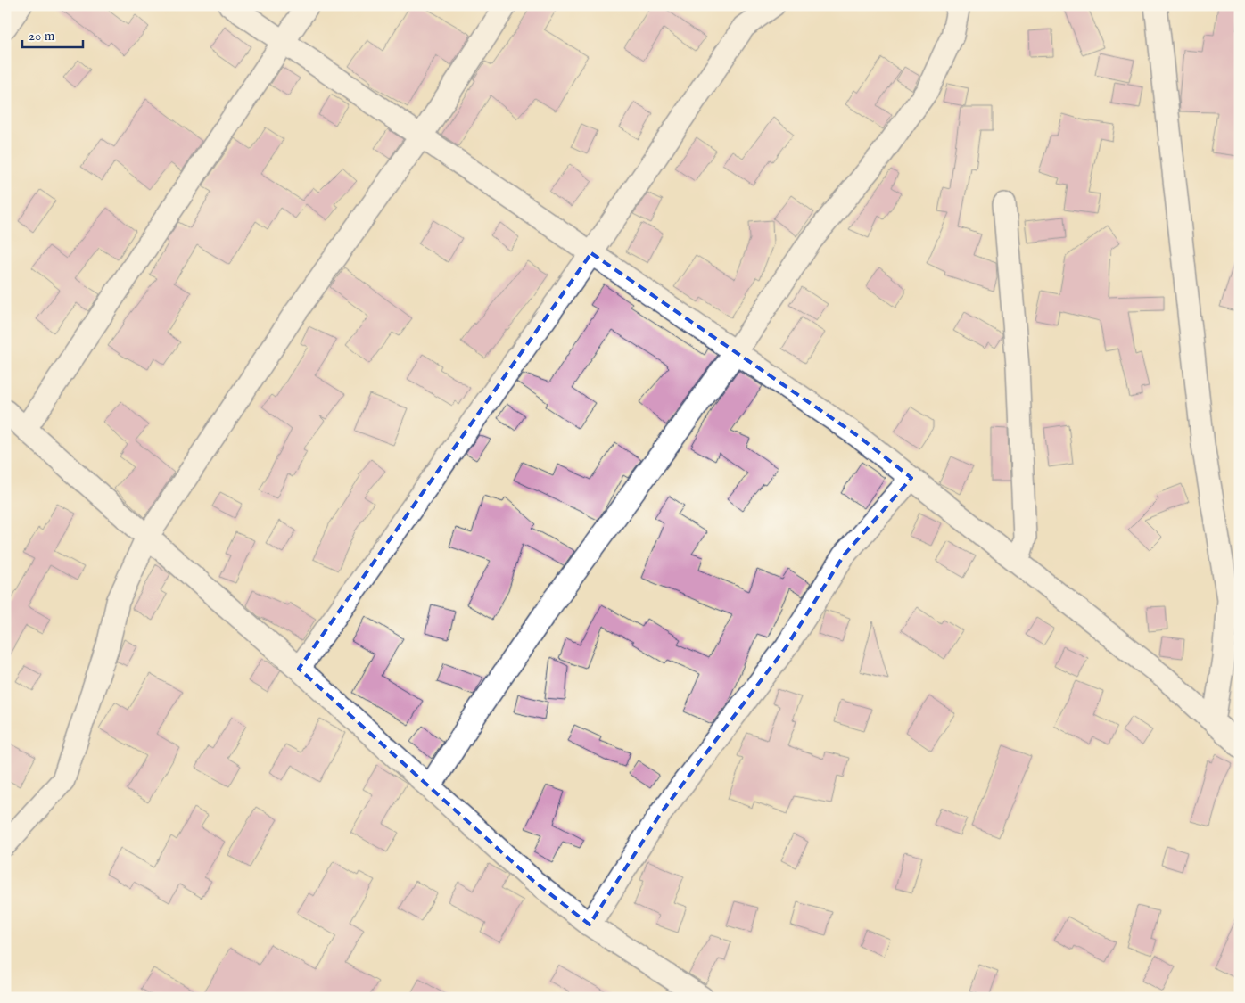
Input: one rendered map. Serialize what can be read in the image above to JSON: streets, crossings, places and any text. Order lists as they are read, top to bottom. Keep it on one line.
{"scale_bar":"20 m"}
